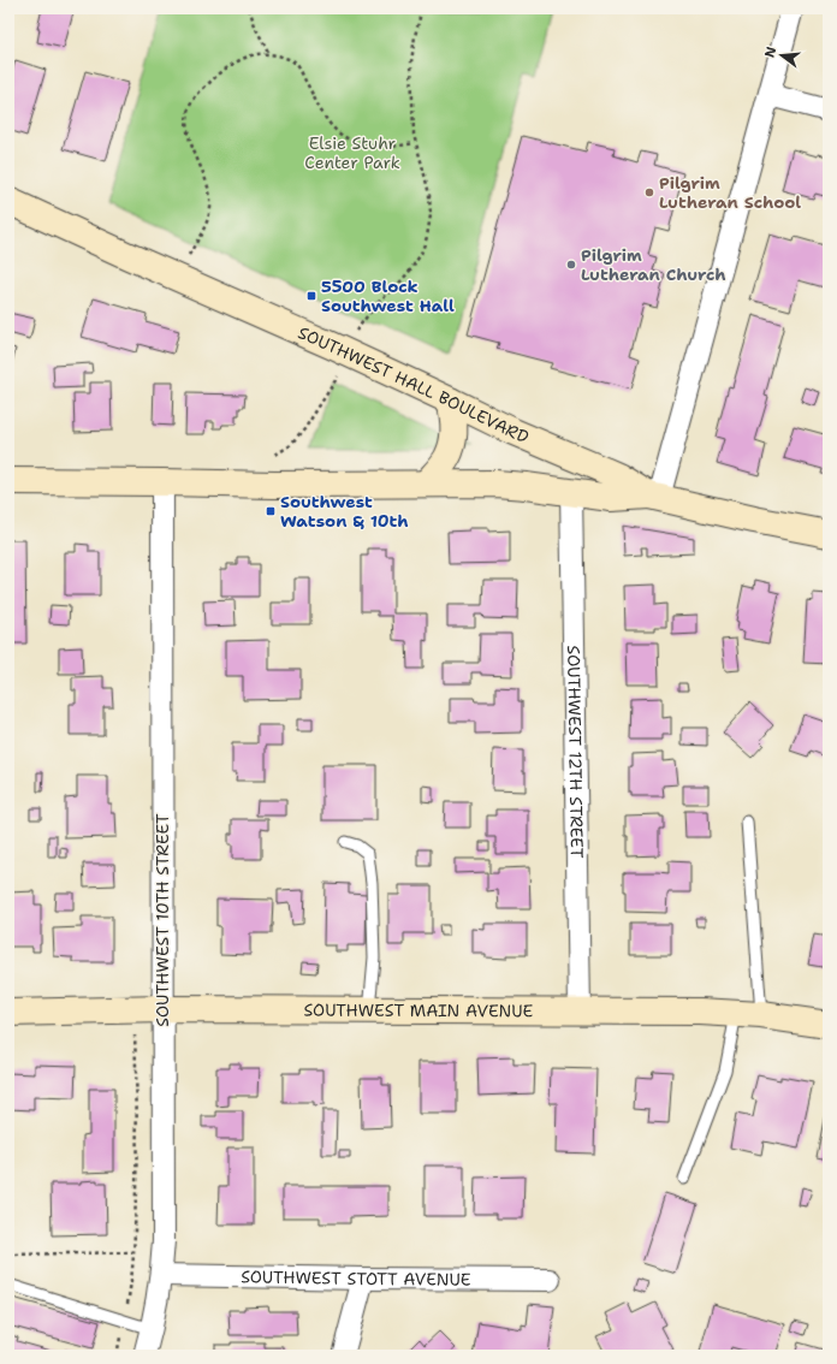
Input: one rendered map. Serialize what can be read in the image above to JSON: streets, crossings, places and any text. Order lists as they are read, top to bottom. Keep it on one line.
{"streets":{"main road":["SOUTHWEST HALL BOULEVARD","SOUTHWEST MAIN AVENUE"],"street":["SOUTHWEST 12TH STREET","SOUTHWEST 10TH STREET","SOUTHWEST STOTT AVENUE"]},"crossings":[["SOUTHWEST 12TH STREET","SOUTHWEST MAIN AVENUE"],["SOUTHWEST 10TH STREET","SOUTHWEST MAIN AVENUE"],["SOUTHWEST 10TH STREET","SOUTHWEST STOTT AVENUE"]],"parks":["Elsie Stuhr Center Park"],"places":{"other":["Pilgrim Lutheran School","Pilgrim Lutheran Church"],"transit":["5500 Block Southwest Hall","Southwest Watson & 10th"]},"north":"left"}
